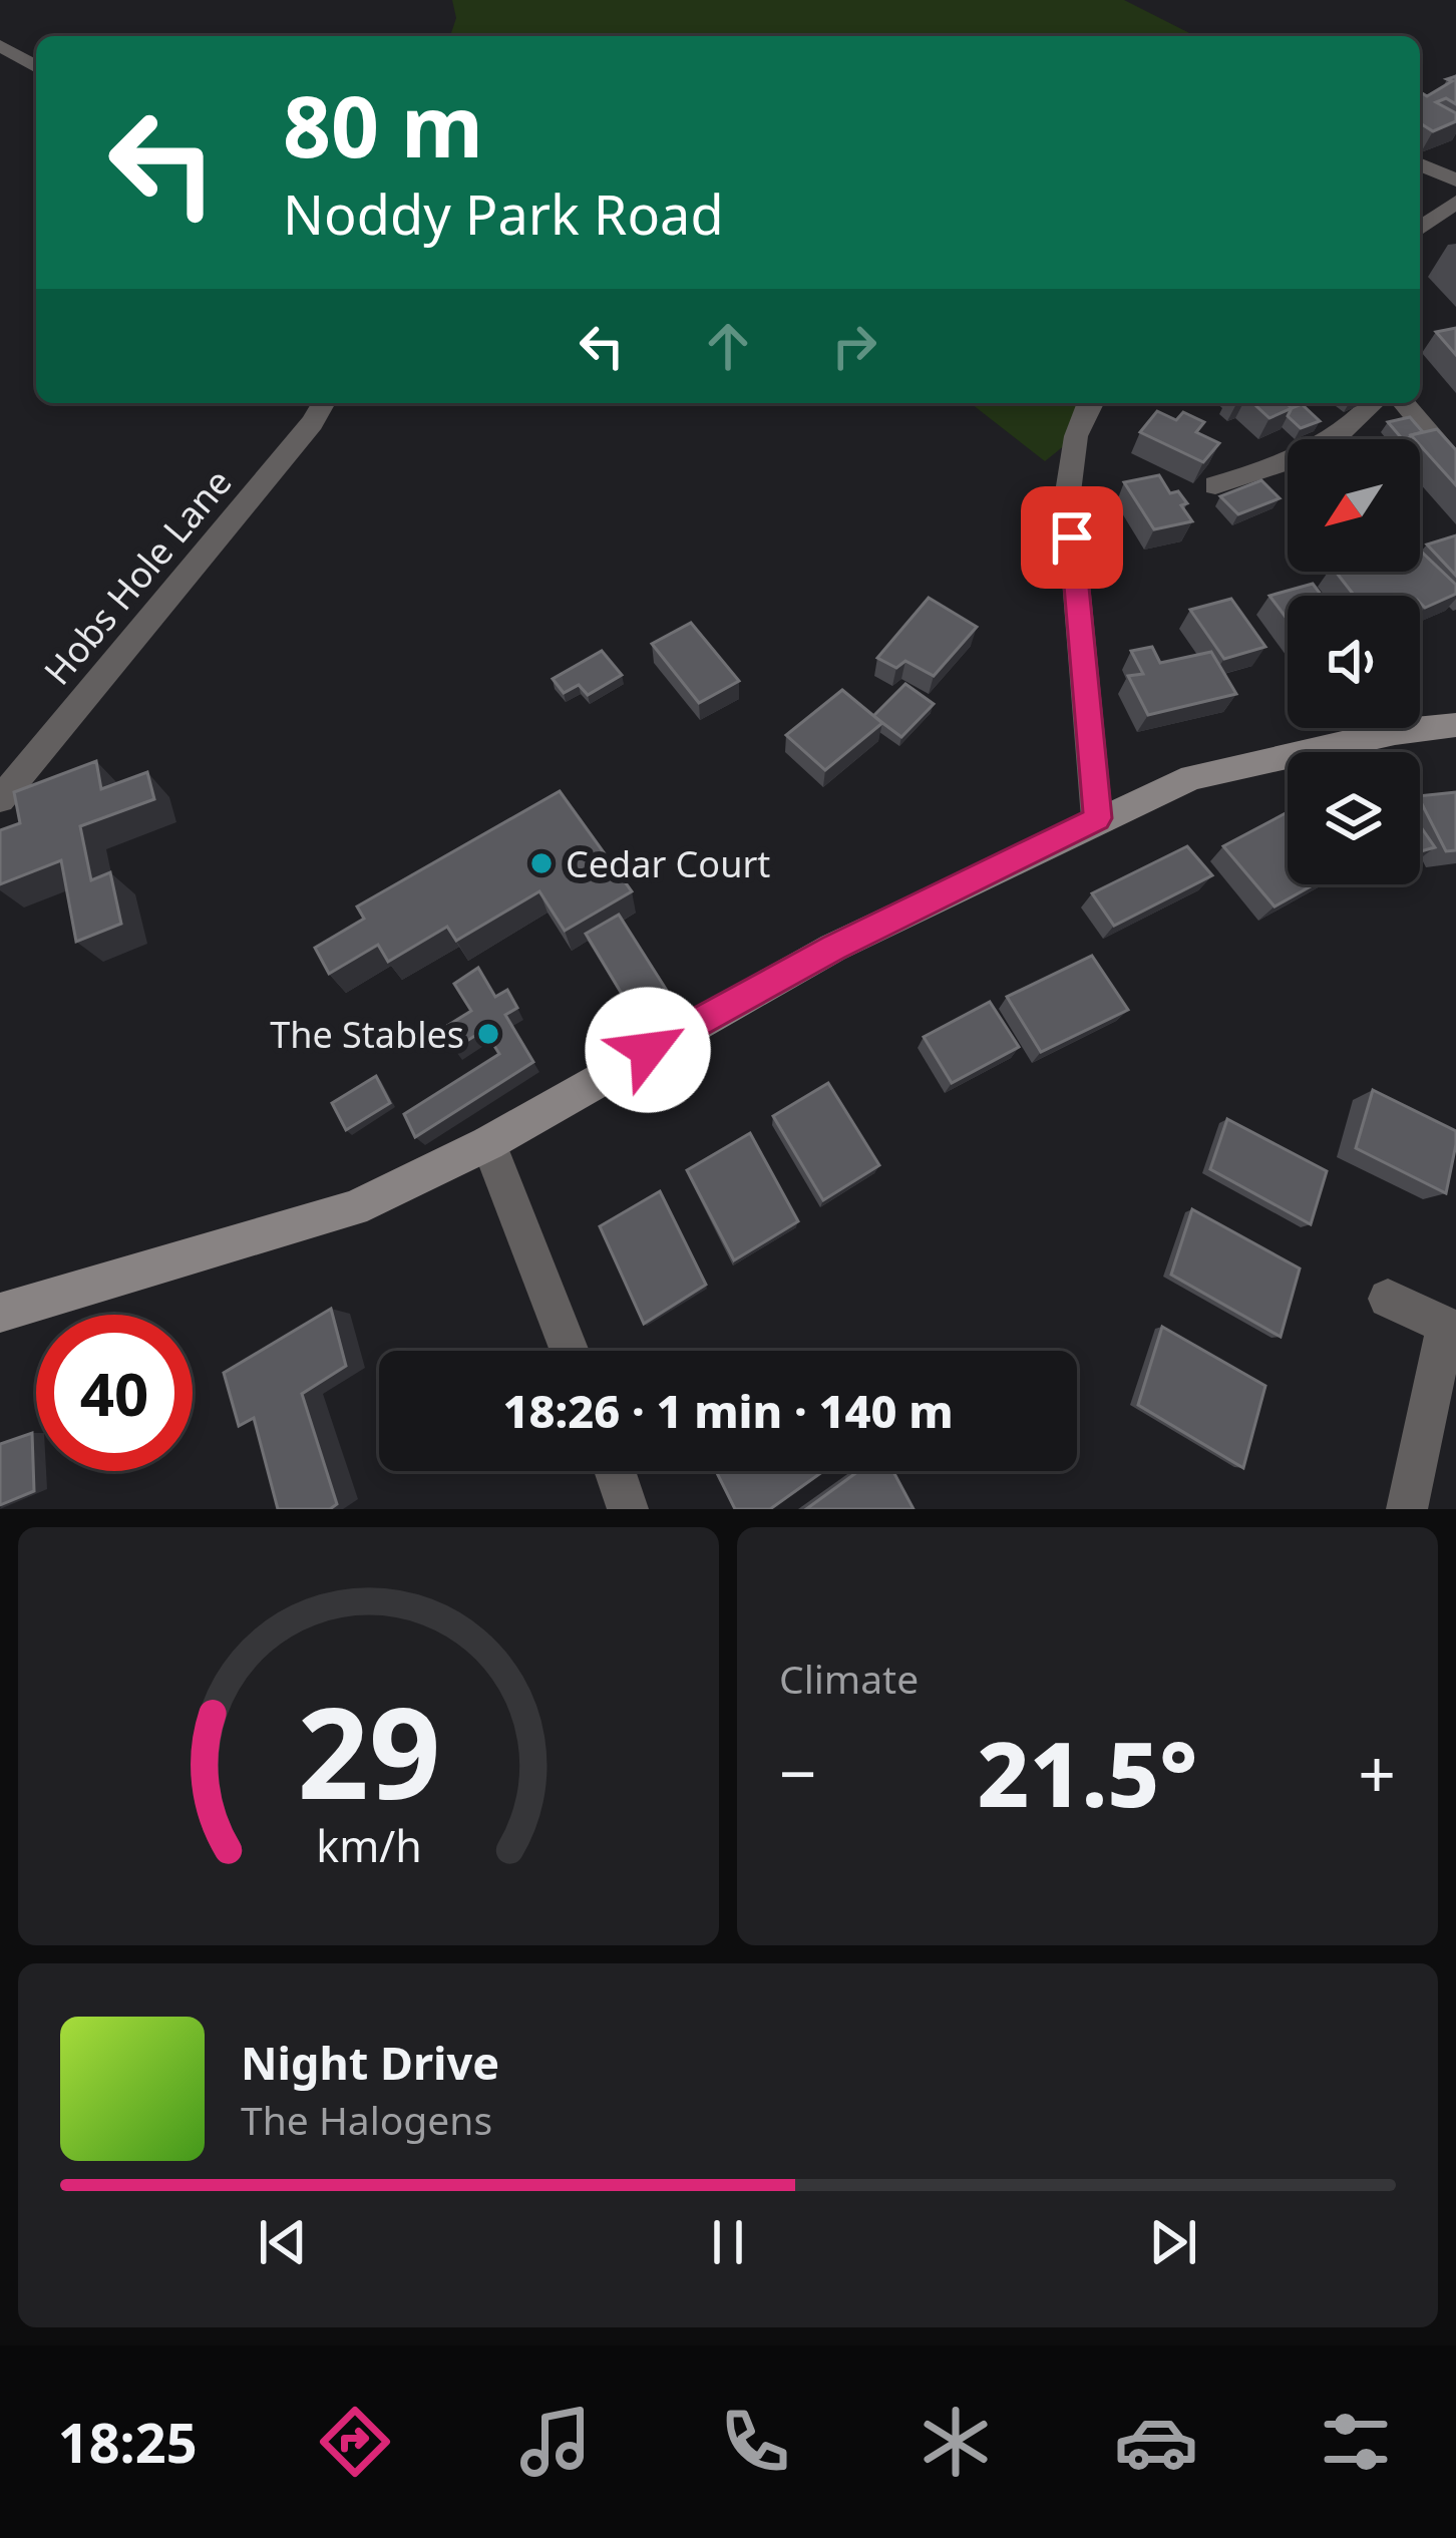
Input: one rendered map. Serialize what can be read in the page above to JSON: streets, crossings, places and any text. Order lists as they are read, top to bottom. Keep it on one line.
{"streets":{"street":["Hobs Hole Lane"]},"places":["Cedar Court","The Stables"],"north":"bottom left","page":{"turn":["80 m","Noddy Park Road"],"limit":"40","trip":"18:26 · 1 min · 140 m","tile":"Climate","heat":["−","21.5°","+"],"song":["Night Drive","The Halogens"],"tabs":"18:25","gauge":["29","km/h"]}}
